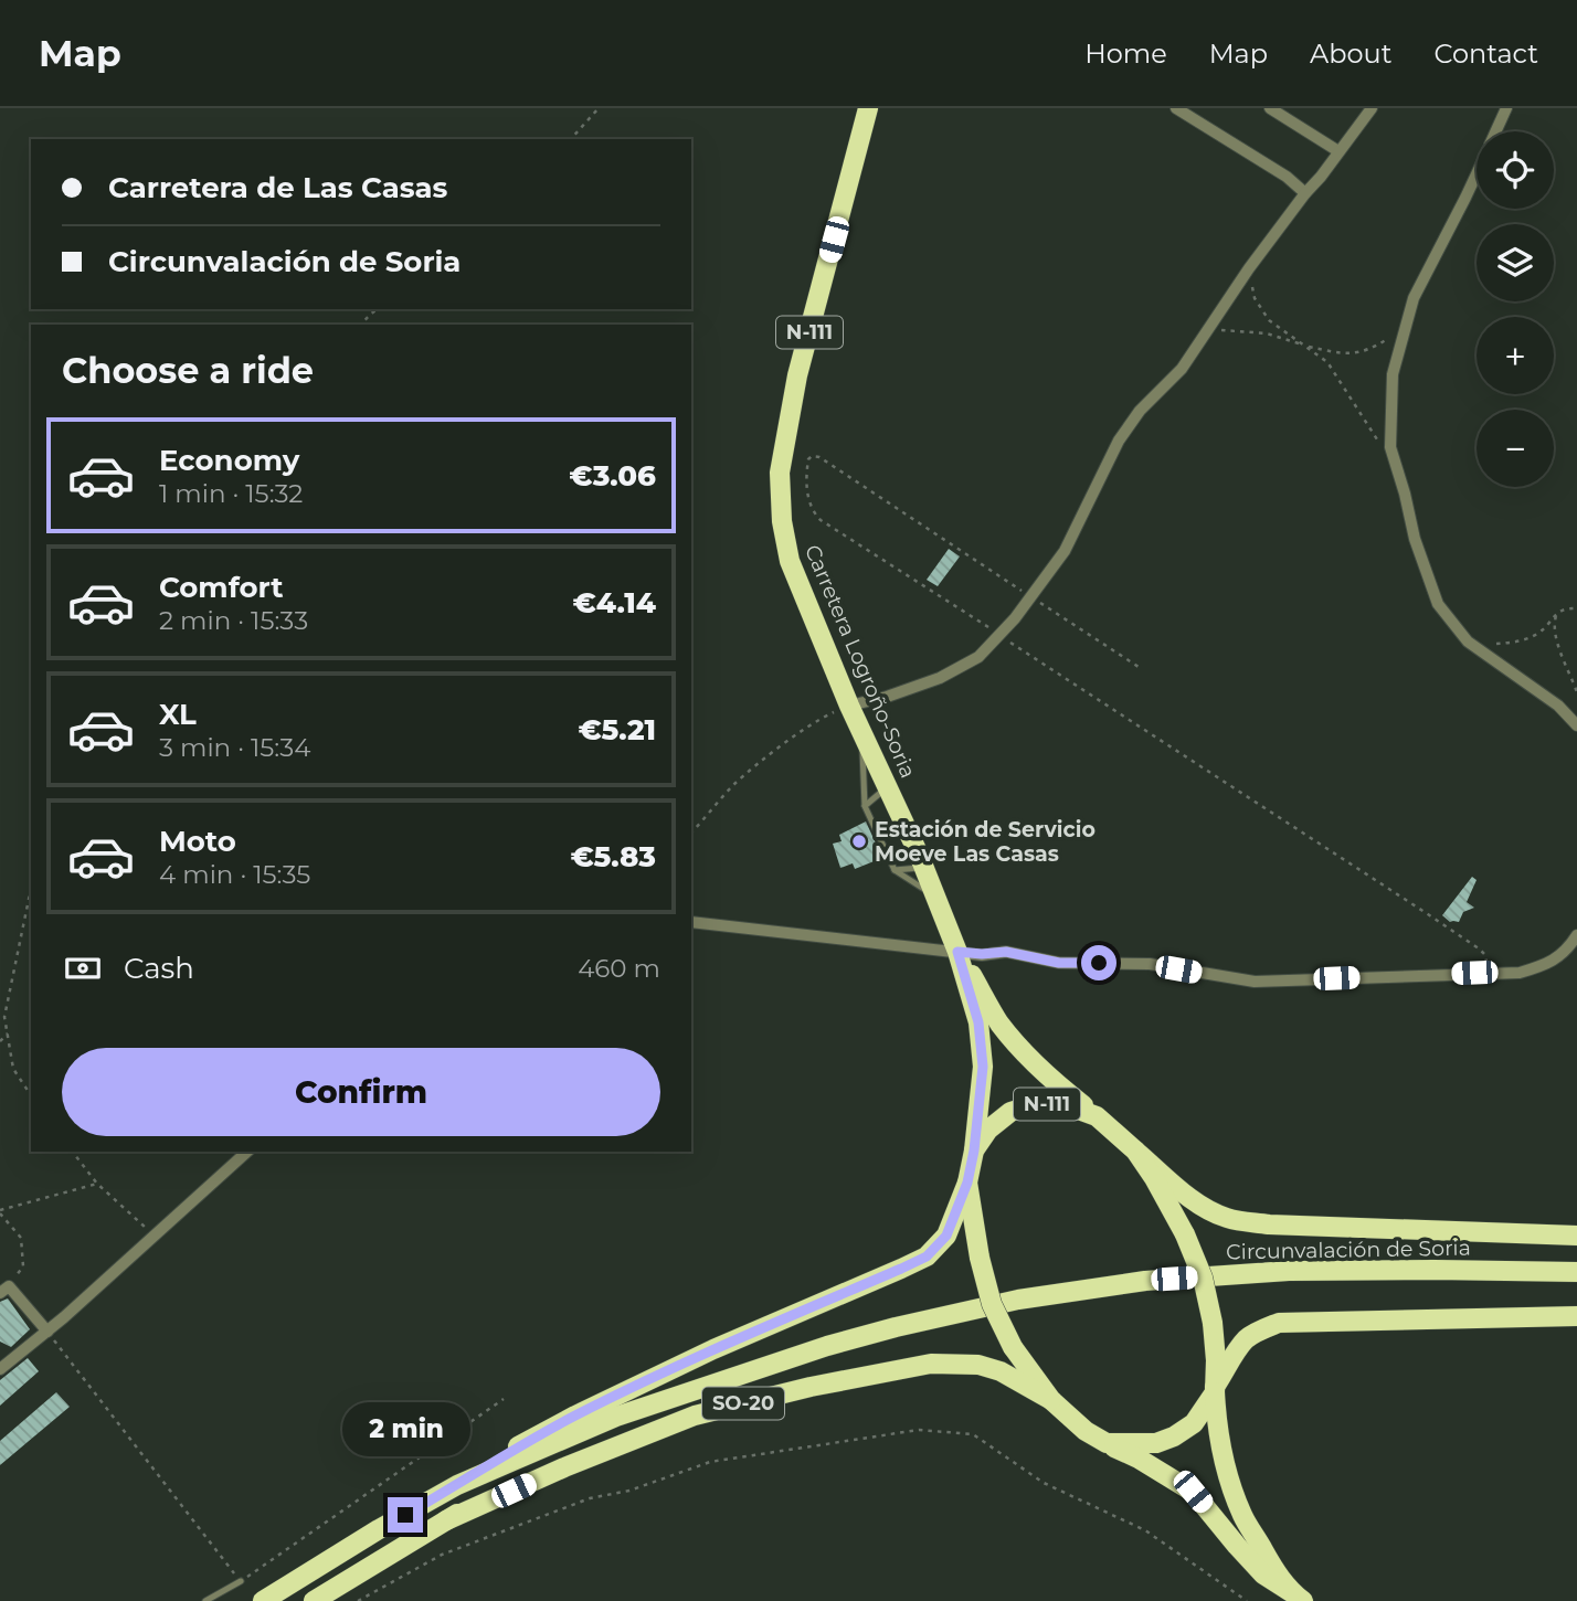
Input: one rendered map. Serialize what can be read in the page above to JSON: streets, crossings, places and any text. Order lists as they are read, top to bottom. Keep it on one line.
{"streets":{"highway":["N-111","Carretera Logroño-Soria","Circunvalación de Soria","SO-20"]},"crossings":[["N-111","Carretera Logroño-Soria"],["N-111","SO-20"],["Circunvalación de Soria","SO-20"]],"places":["Estación de Servicio Moeve Las Casas"],"page":{"header":"Map","nav":["Home","Map","About","Contact"],"map_buttons":["+","−"],"banner":["Carretera de Las Casas","Circunvalación de Soria"],"heading":"Choose a ride","list":[{"name":"Economy","note":"1 min · 15:32","value":"€3.06"},{"name":"Comfort","note":"2 min · 15:33","value":"€4.14"},{"name":"XL","note":"3 min · 15:34","value":"€5.21"},{"name":"Moto","note":"4 min · 15:35","value":"€5.83"}],"pay":["Cash","460 m"],"buttons":"Confirm","bubble":"2 min"}}
